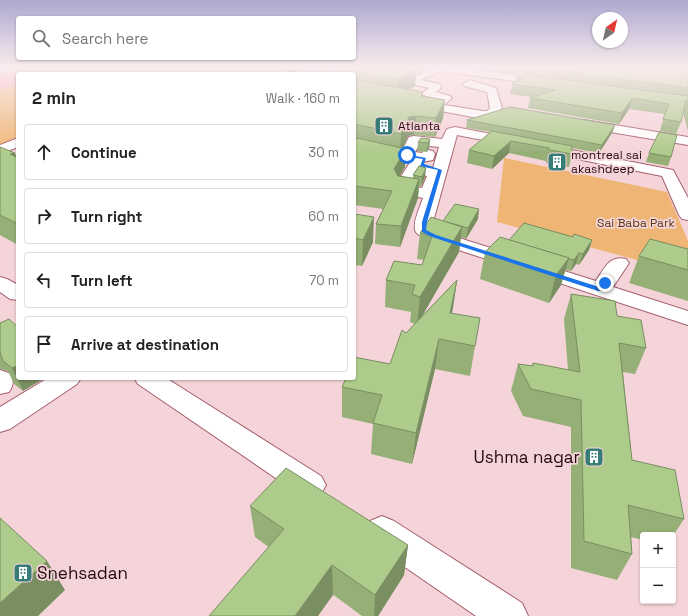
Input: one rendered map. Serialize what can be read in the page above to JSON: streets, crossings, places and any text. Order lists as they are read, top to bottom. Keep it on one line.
{"parks":["Sai Baba Park"],"places":{"building":["Atlanta","montreal sai akashdeep","Ushma nagar","Snehsadan"]},"north":"top right","page":{"search":"Search here","heading":["2 min","Walk · 160 m"],"list":[["Continue","30 m"],["Turn right","60 m"],["Turn left","70 m"],"Arrive at destination"],"map_buttons":["+","−"]}}
